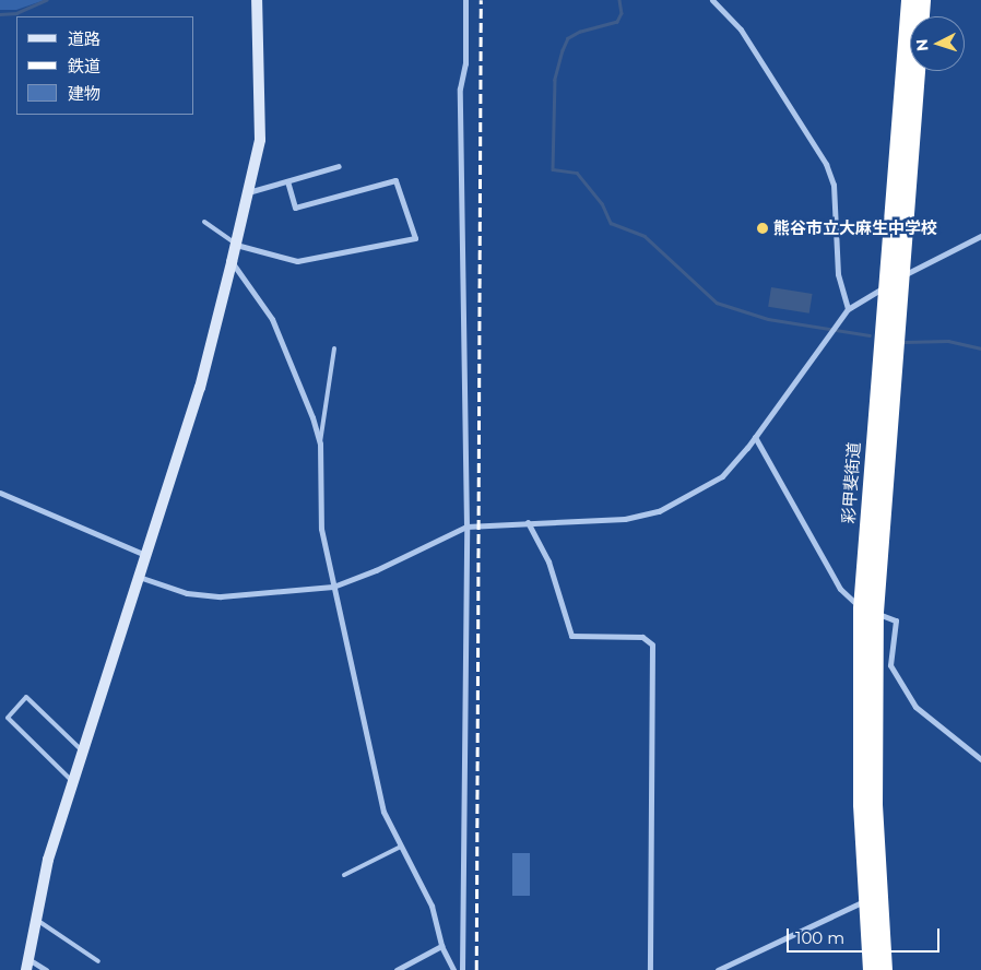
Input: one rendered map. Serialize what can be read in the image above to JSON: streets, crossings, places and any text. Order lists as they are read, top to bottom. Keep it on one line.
{"streets":{"highway":["彩甲斐街道"]},"places":["熊谷市立大麻生中学校"],"legend":["道路","鉄道","建物"],"scale_bar":"100 m","north":"left"}
